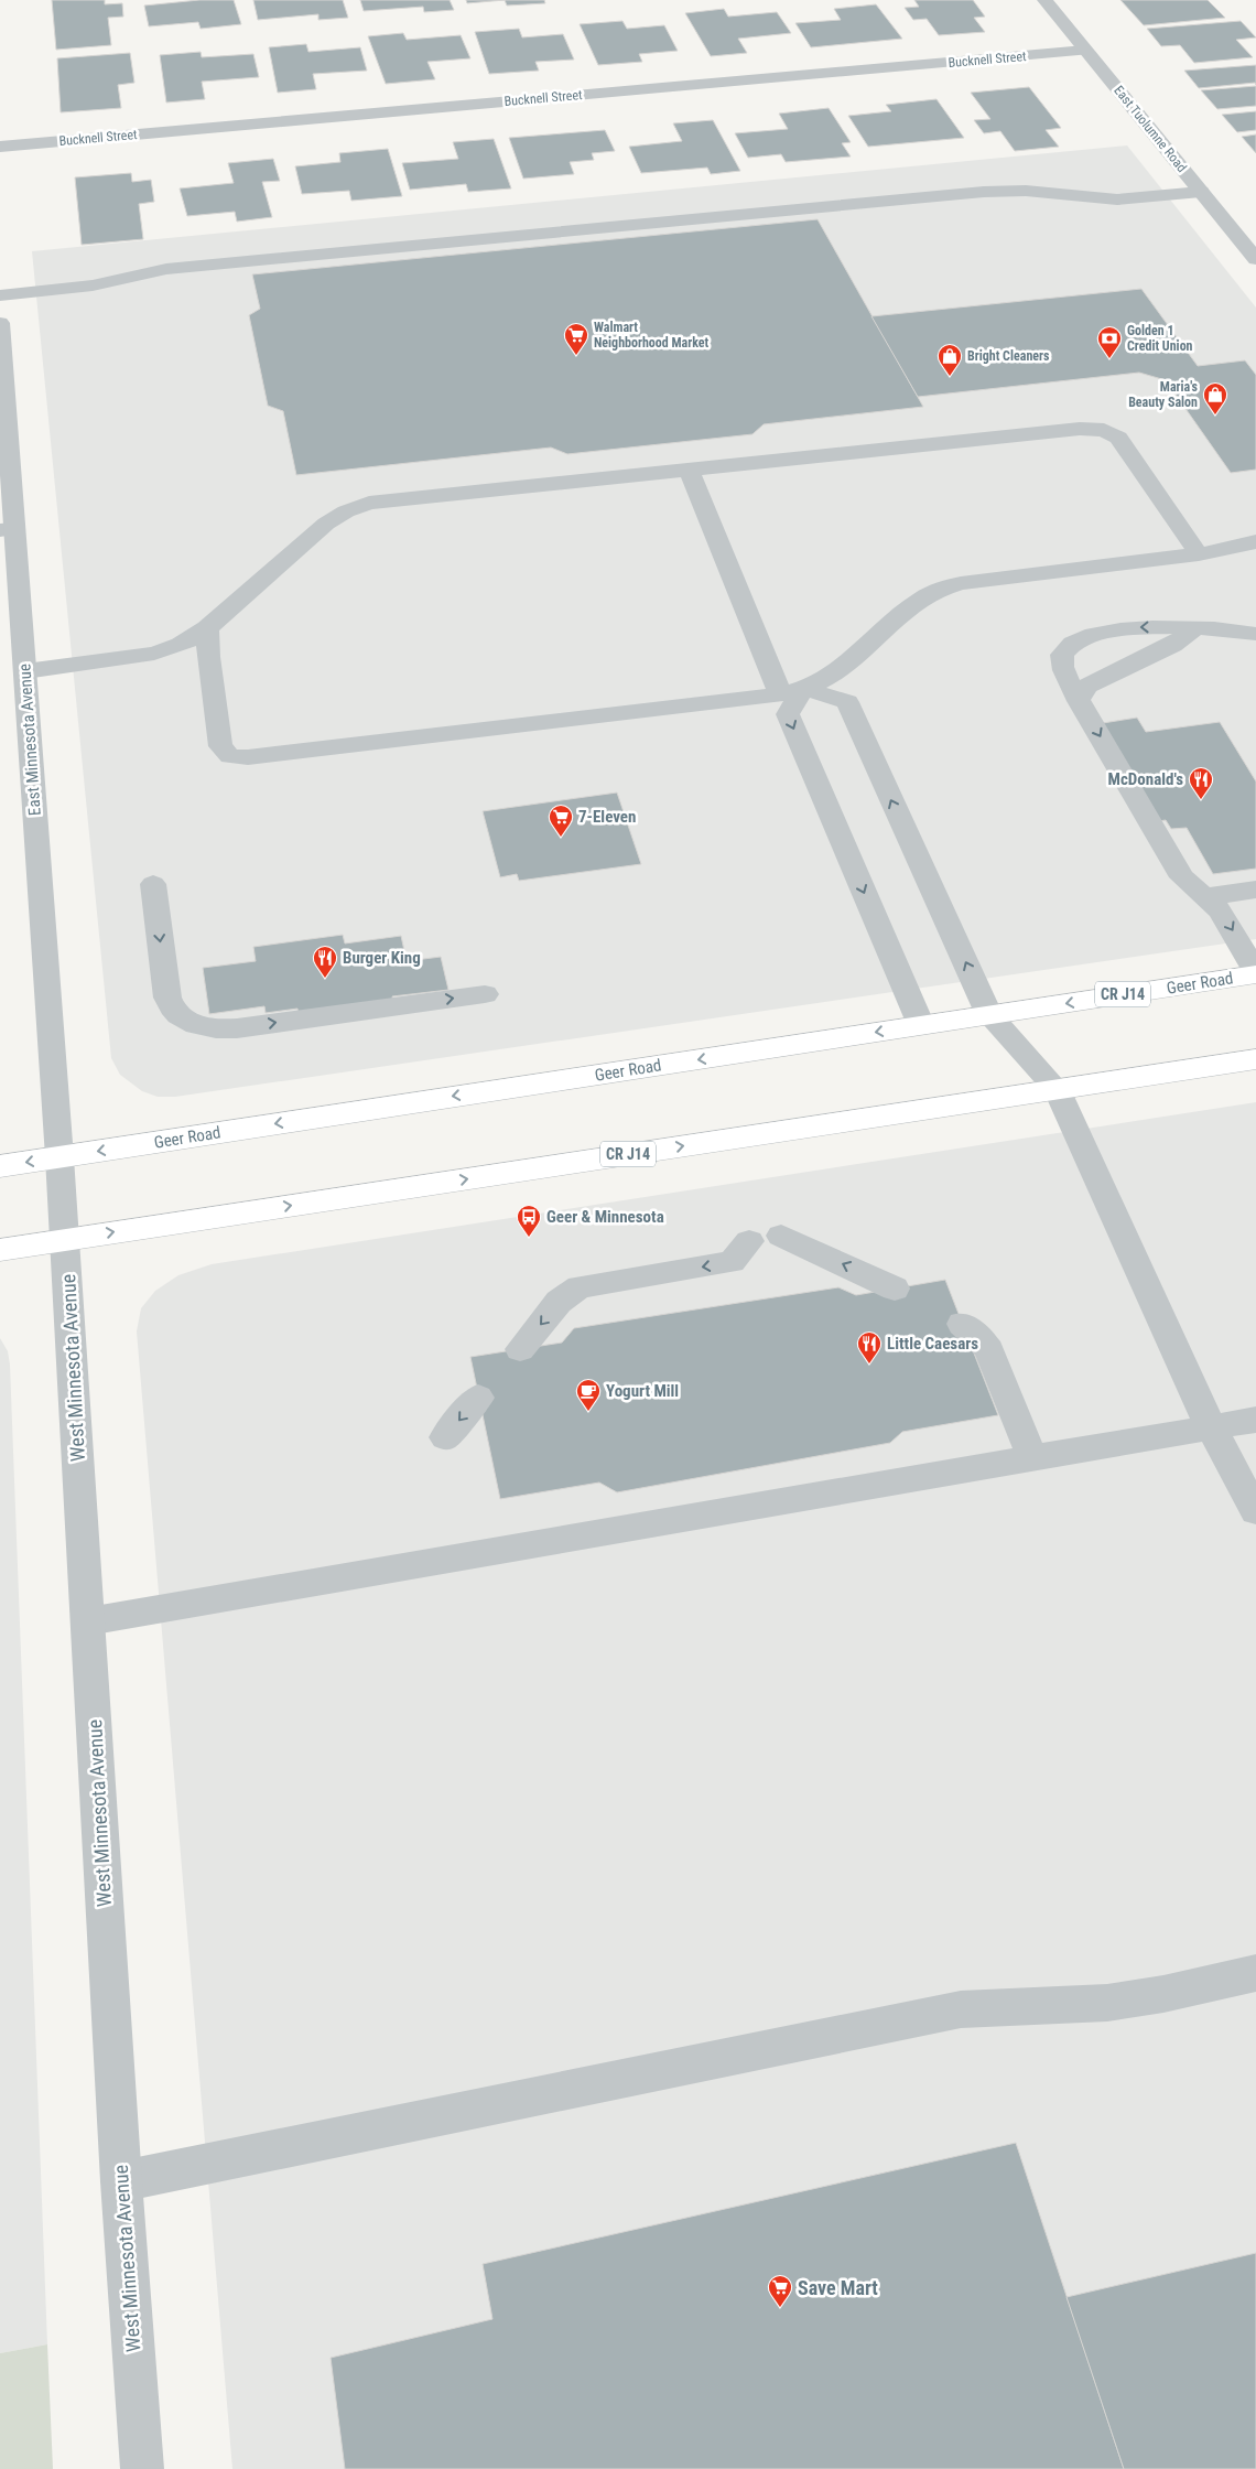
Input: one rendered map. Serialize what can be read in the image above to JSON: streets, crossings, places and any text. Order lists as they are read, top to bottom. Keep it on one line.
{"streets":{"main road":["Geer Road","CR J14"],"street":["Bucknell Street","East Tuolumne Road","East Minnesota Avenue","West Minnesota Avenue"]},"crossings":[["Bucknell Street","East Tuolumne Road"],["East Minnesota Avenue","Geer Road"],["East Minnesota Avenue","West Minnesota Avenue"],["Geer Road","West Minnesota Avenue"],["CR J14","West Minnesota Avenue"]],"places":{"supermarket":["Walmart Neighborhood Market","7-Eleven","Save Mart"],"bank":["Golden 1 Credit Union"],"shop":["Bright Cleaners","Maria's Beauty Salon"],"restaurant":["McDonald's","Burger King","Little Caesars"],"bus stop":["Geer & Minnesota"],"cafe":["Yogurt Mill"]}}
